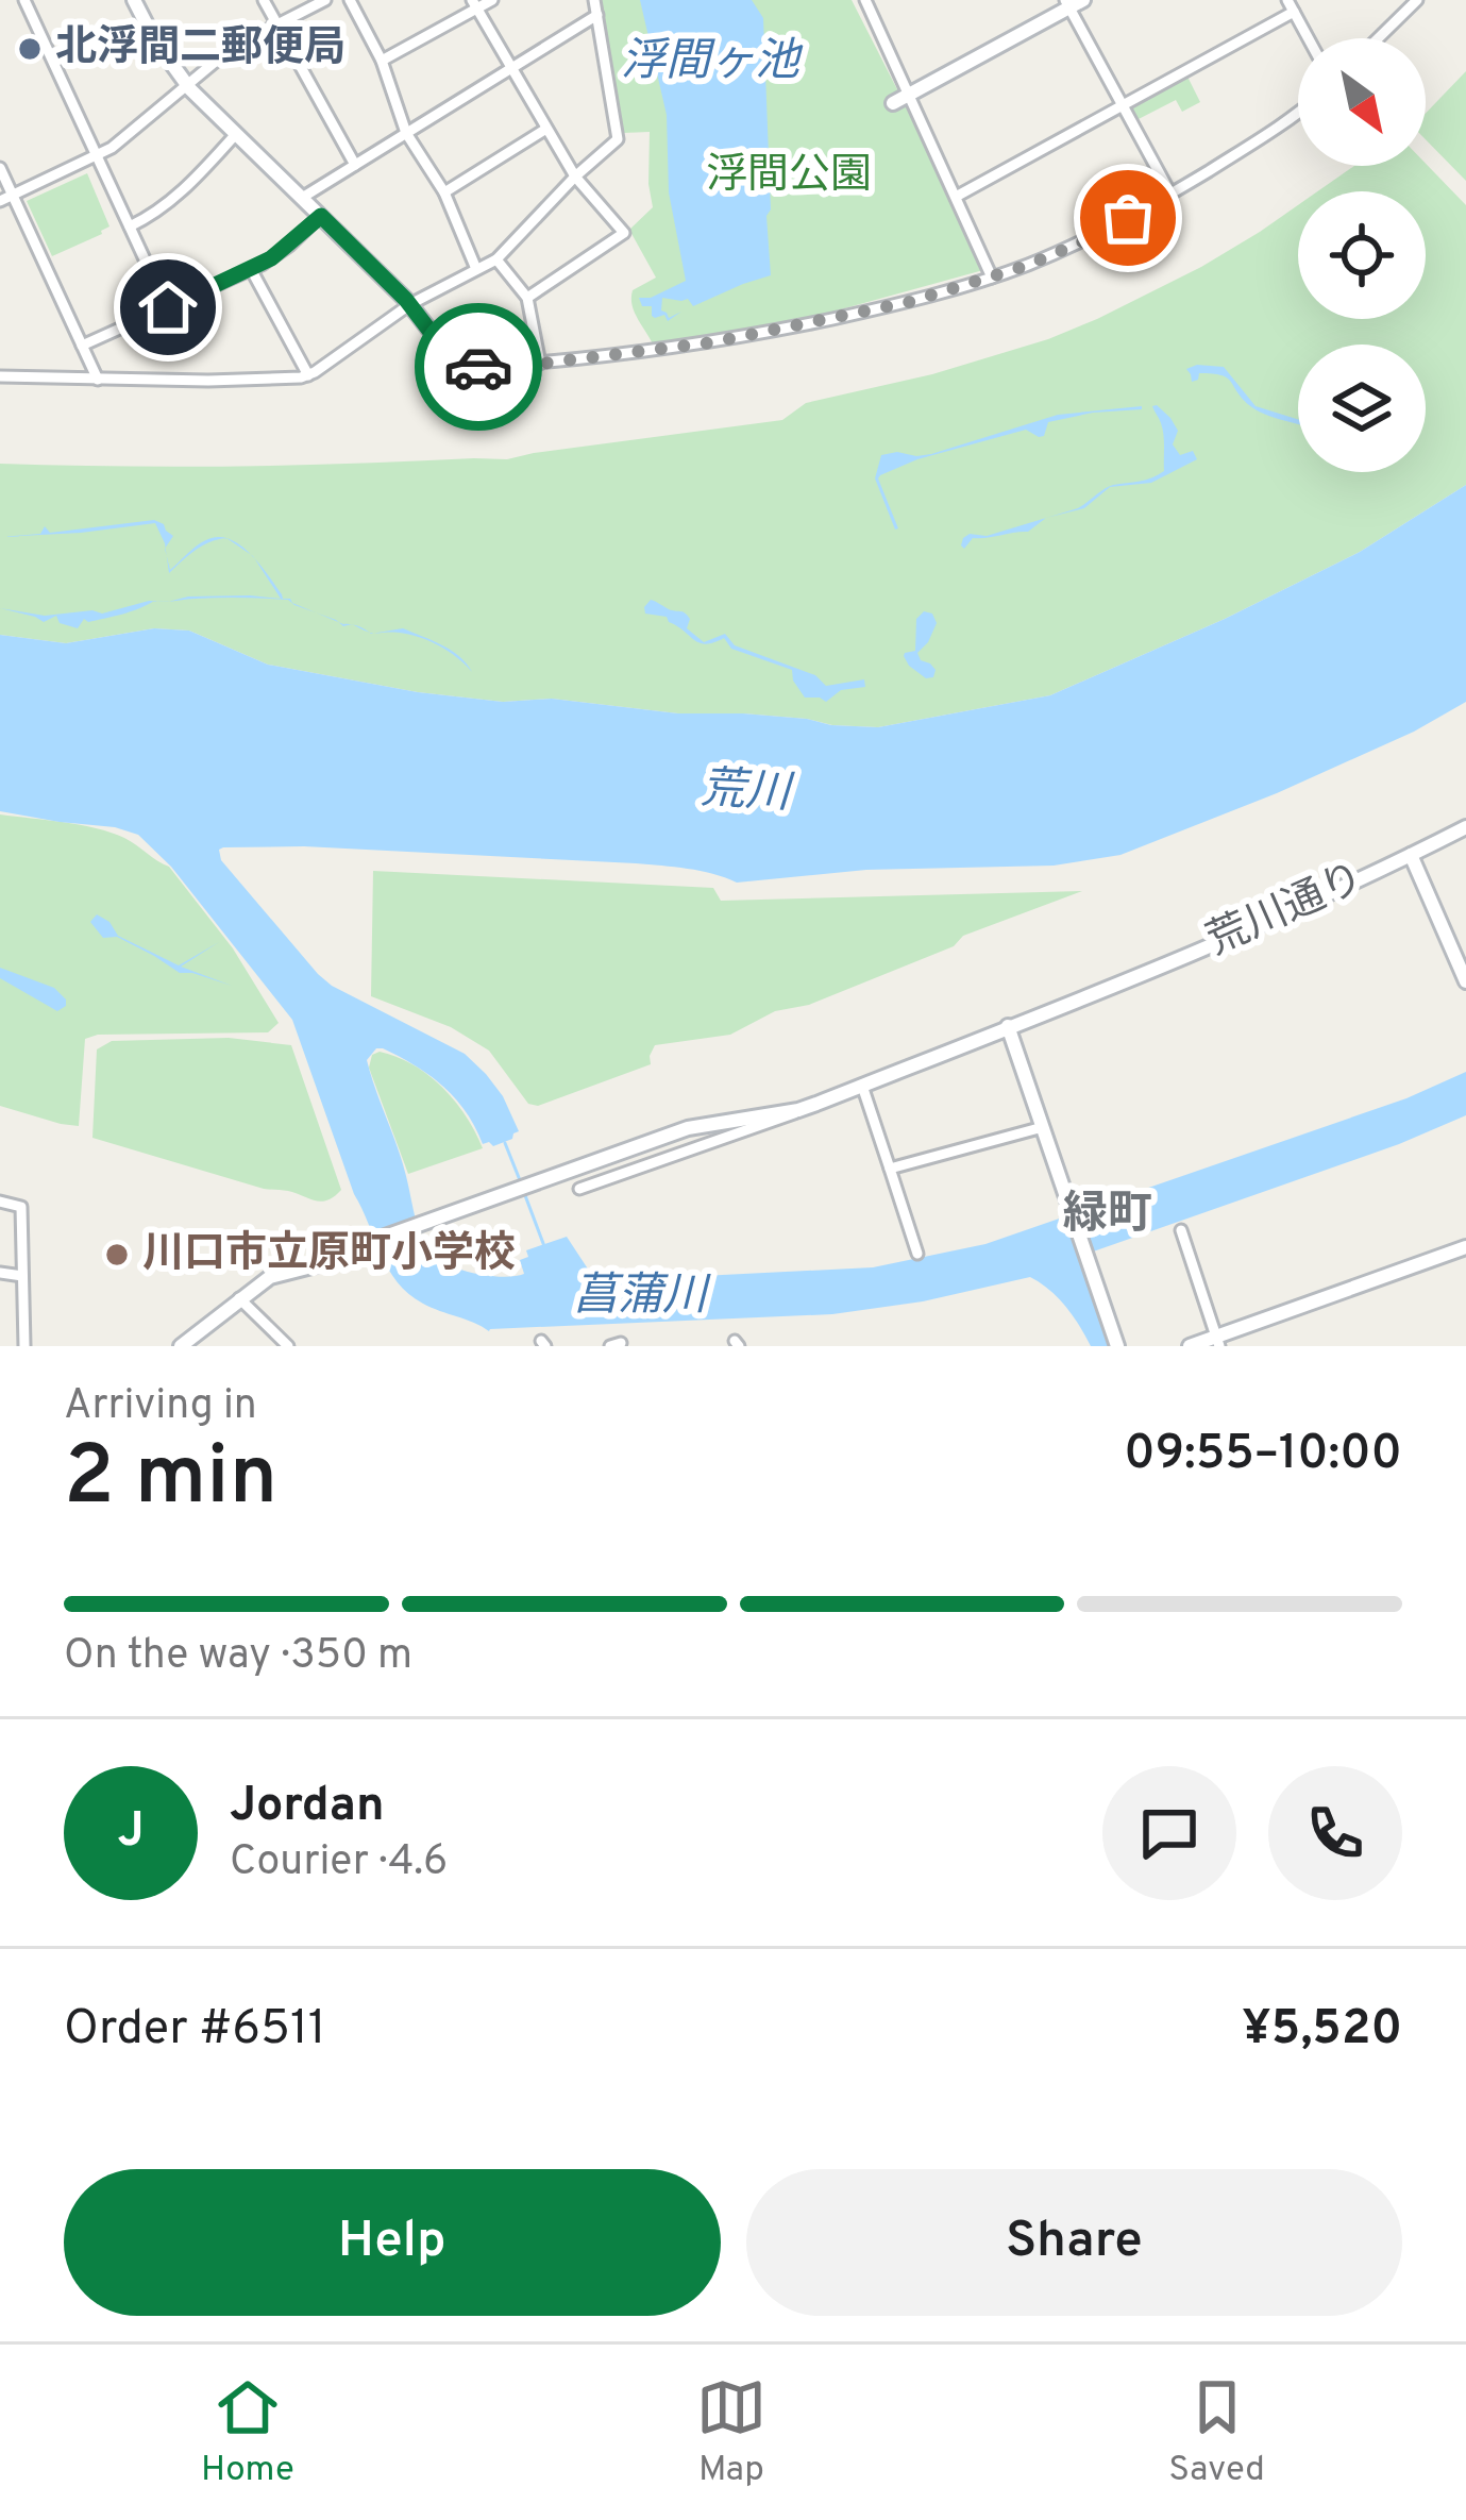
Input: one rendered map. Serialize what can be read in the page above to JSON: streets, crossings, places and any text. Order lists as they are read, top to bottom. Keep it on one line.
{"streets":{"street":["荒川通り"]},"districts":["緑町"],"water":["浮間ヶ池","荒川","菖蒲川"],"parks":["浮間公園"],"places":["北浮間二郵便局","川口市立原町小学校"],"north":"bottom right","page":{"heading":["2 min","Arriving in","09:55–10:00"],"panel":["Jordan","Courier · 4.6","Order #6511","¥5,520"],"bar":"On the way · 350 m","round":"J","buttons":["Help","Share"],"tabs":["Home","Map","Saved"]}}
